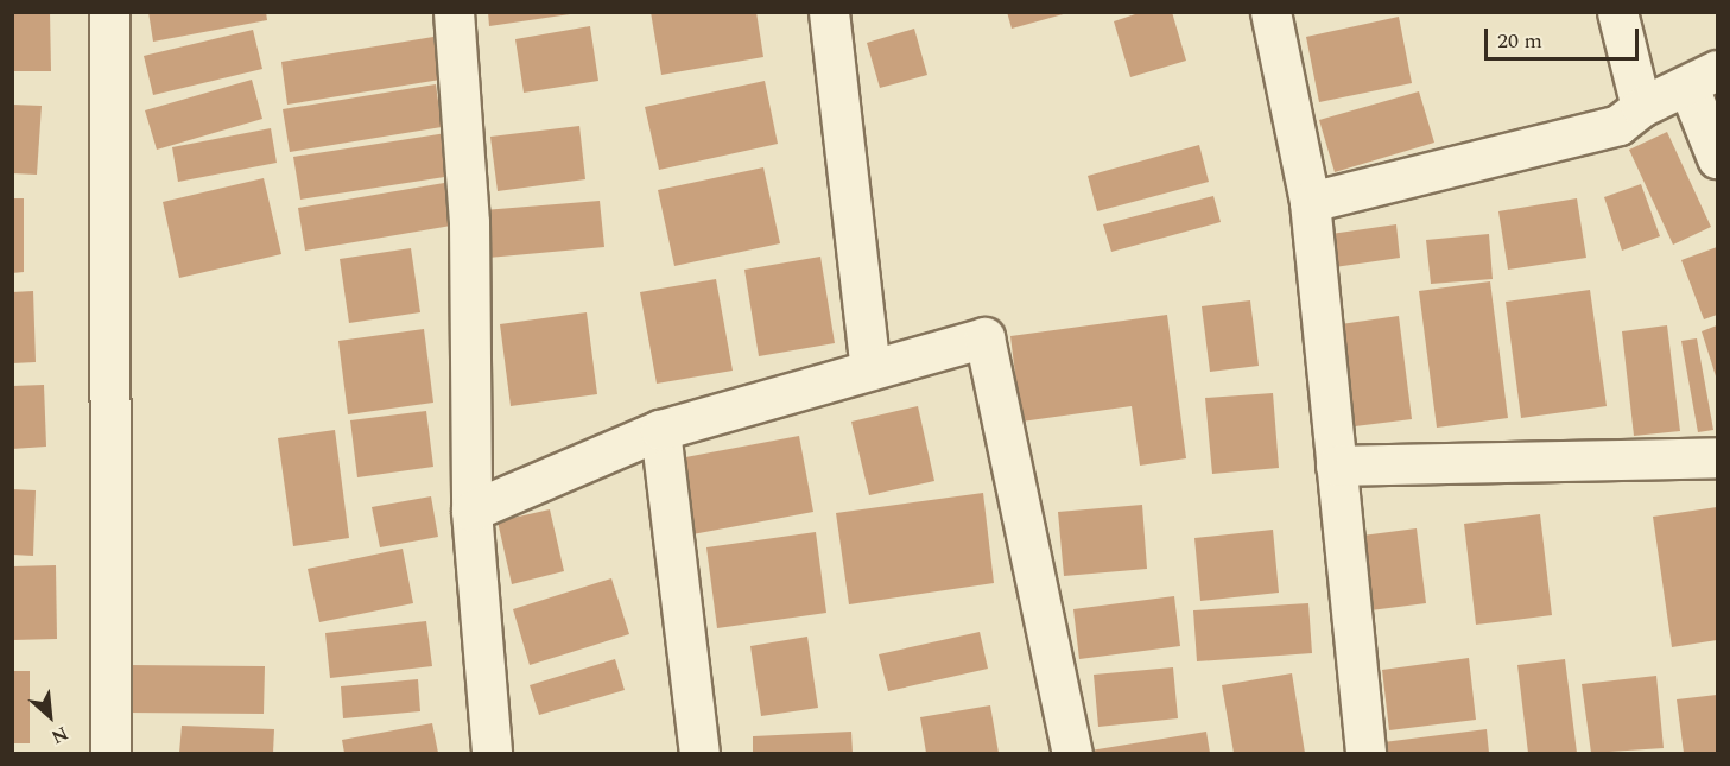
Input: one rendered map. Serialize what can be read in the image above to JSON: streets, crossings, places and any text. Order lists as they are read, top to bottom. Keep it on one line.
{"scale_bar":"20 m","north":"bottom right"}
